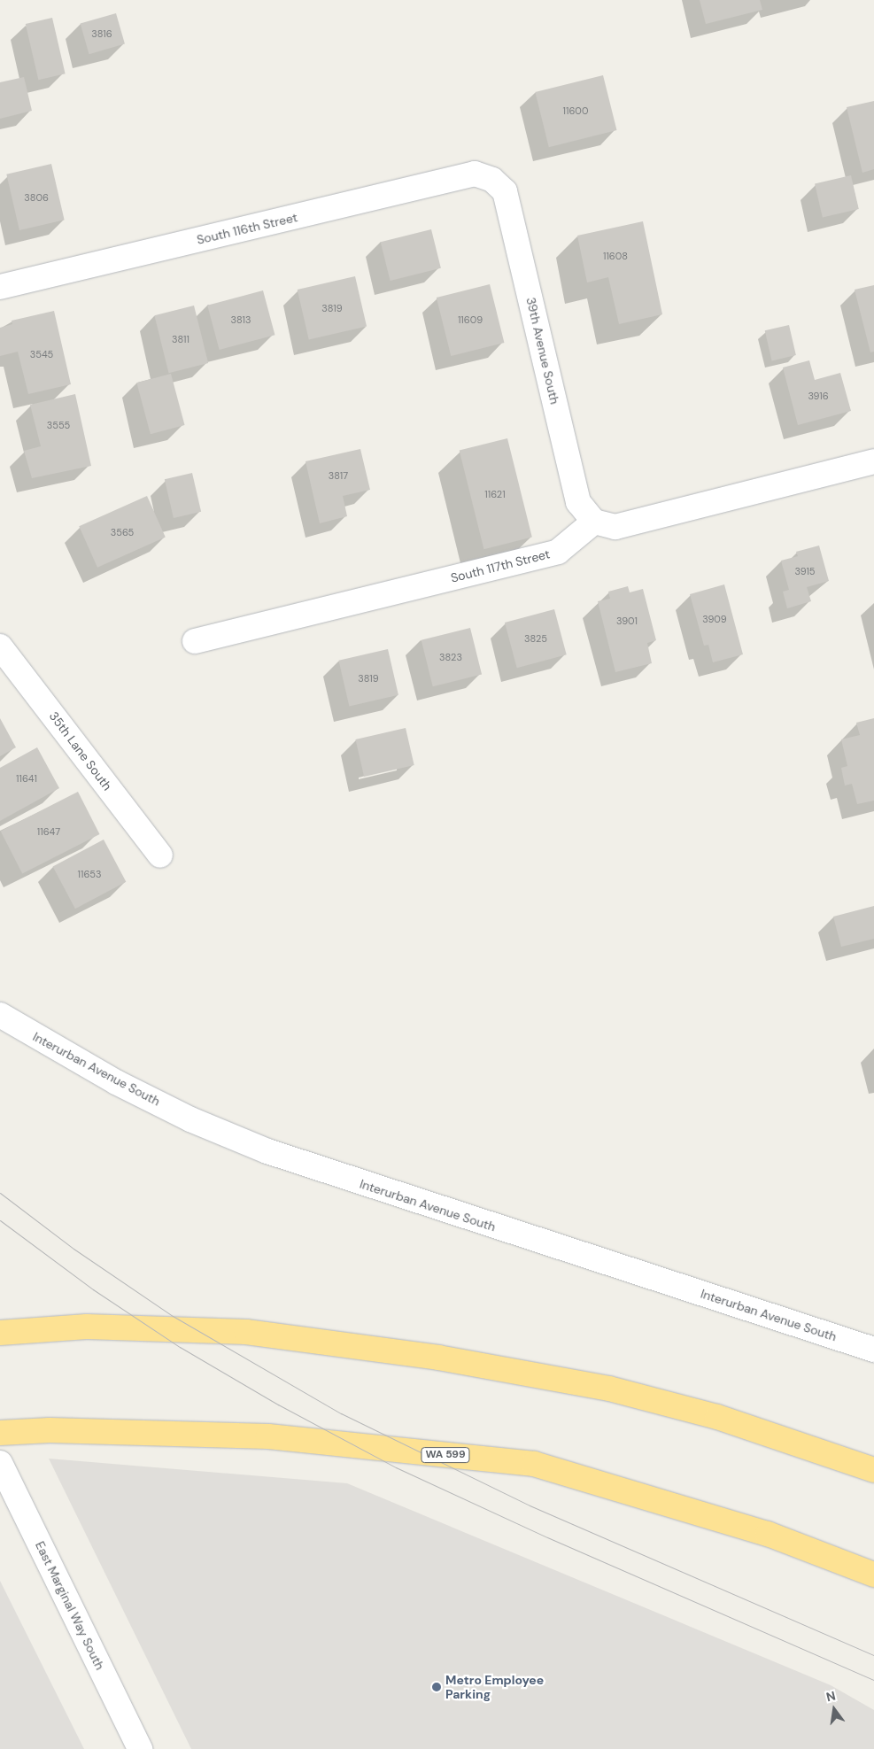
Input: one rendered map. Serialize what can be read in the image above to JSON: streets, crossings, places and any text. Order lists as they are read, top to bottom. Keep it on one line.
{"streets":{"highway":["WA 599"],"street":["South 116th Street","39th Avenue South","South 117th Street","35th Lane South","Interurban Avenue South","East Marginal Way South"]},"crossings":[["South 116th Street","39th Avenue South"],["39th Avenue South","South 117th Street"]],"places":["Metro Employee Parking"],"house_numbers":["3816","11600","3806","11608","3819","3813","11609","3811","3545","3916","3555","3817","11621","3565","3915","3909","3901","3825","3823","3819","11641","11647","11653"],"north":"top"}
